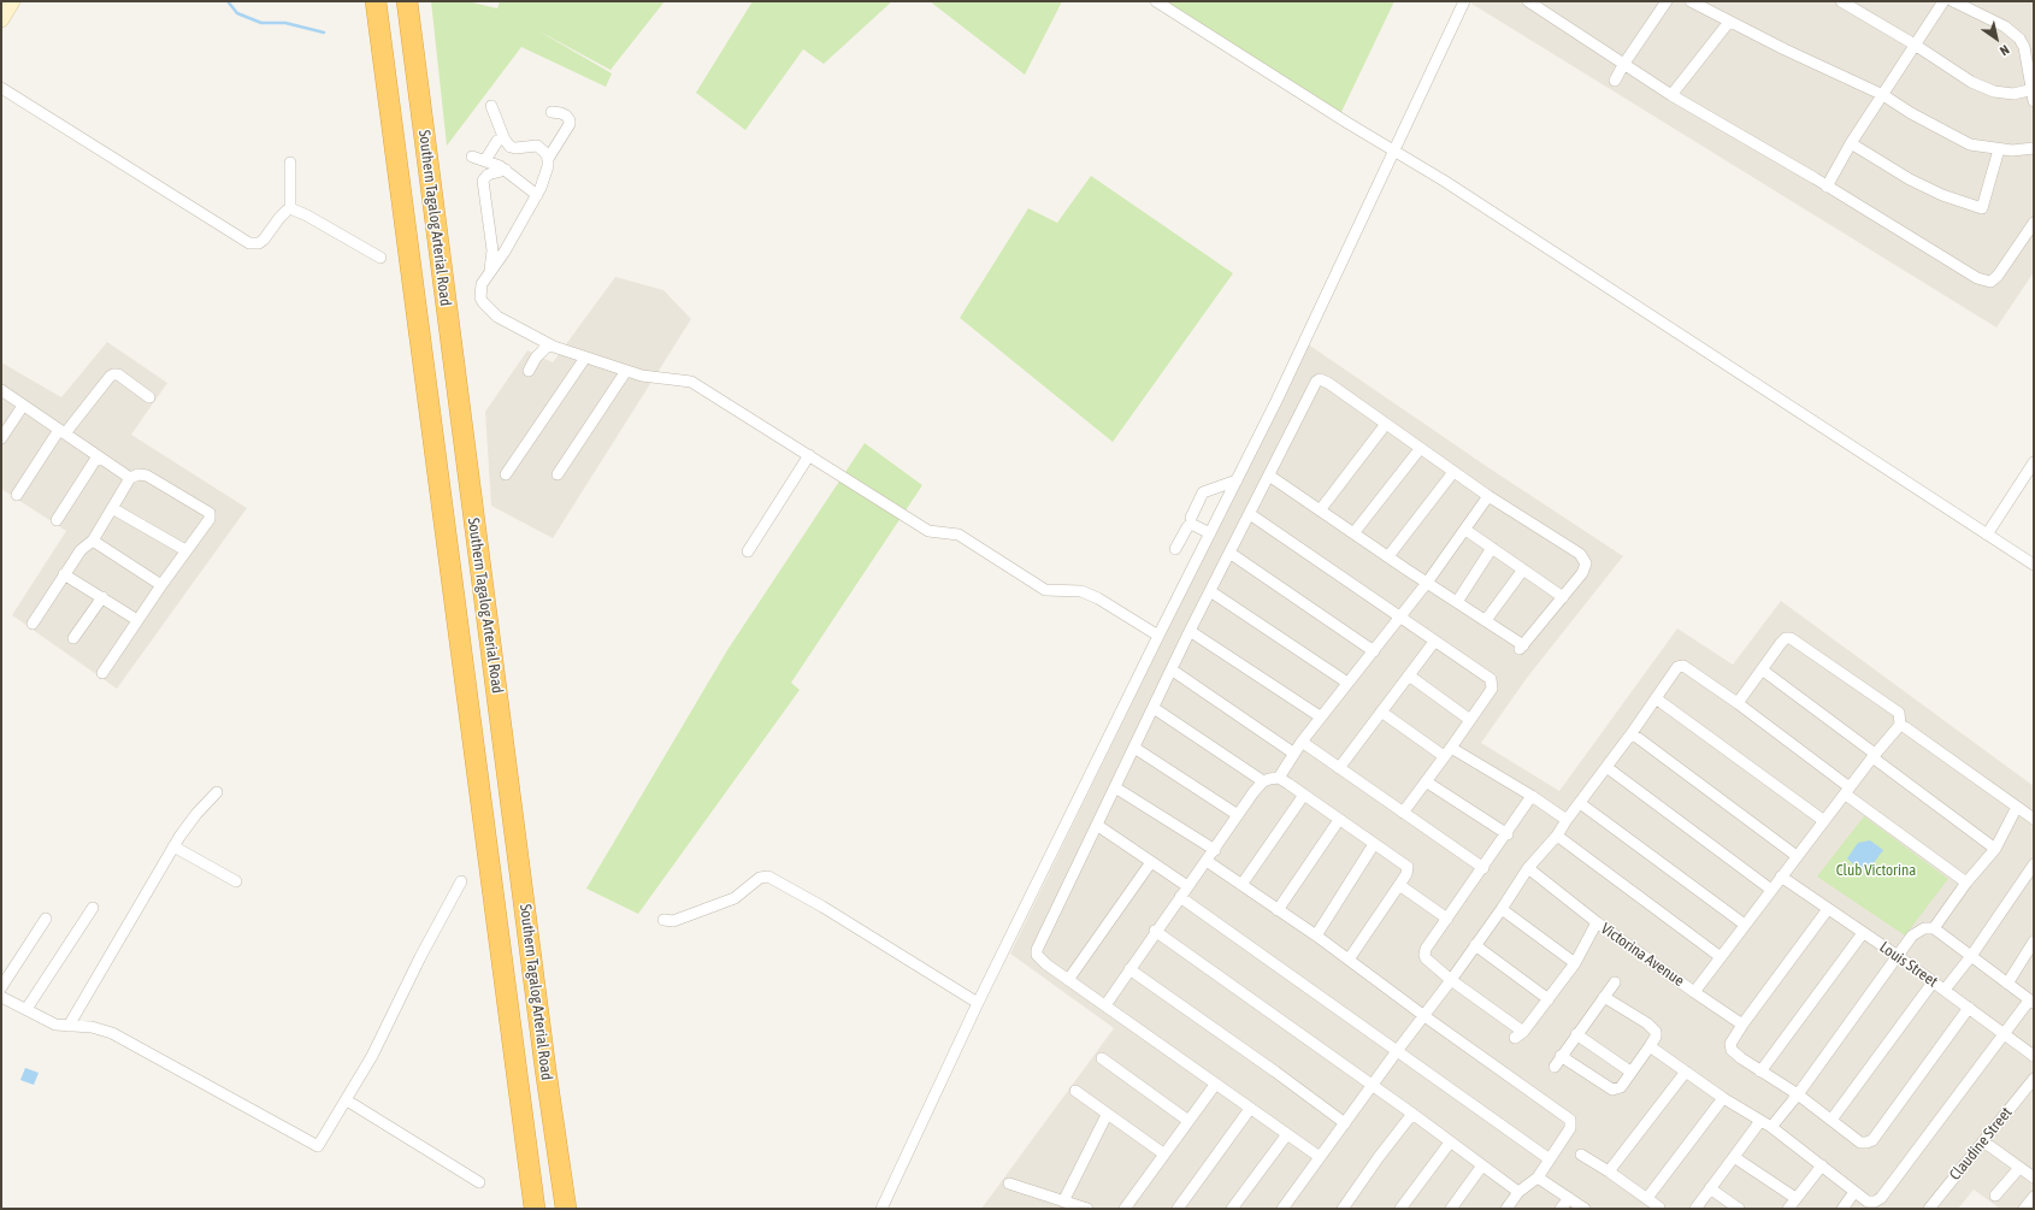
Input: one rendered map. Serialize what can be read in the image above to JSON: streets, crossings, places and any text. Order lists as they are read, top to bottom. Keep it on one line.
{"streets":{"highway":["Southern Tagalog Arterial Road"],"street":["Victorina Avenue","Louis Street","Claudine Street"]},"crossings":[["Victorina Avenue","Louis Street"]],"parks":["Club Victorina"],"north":"bottom right"}
